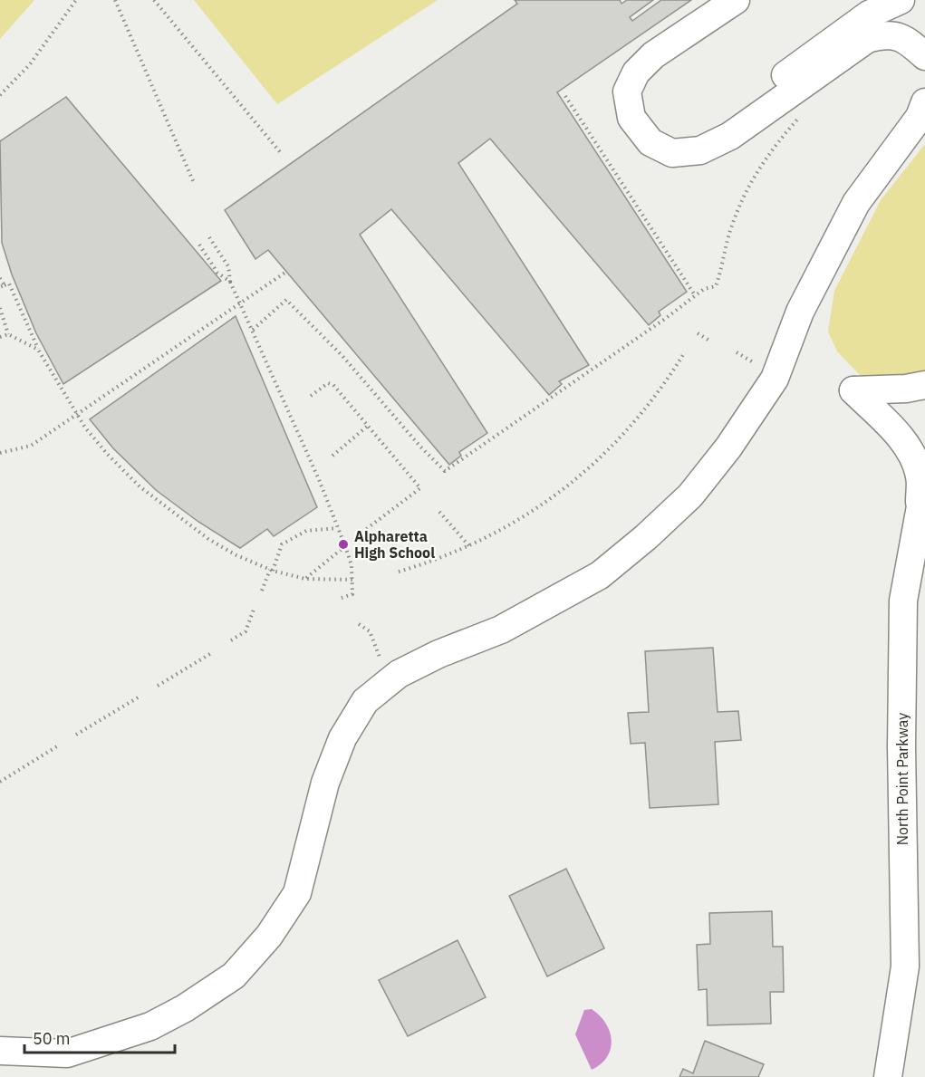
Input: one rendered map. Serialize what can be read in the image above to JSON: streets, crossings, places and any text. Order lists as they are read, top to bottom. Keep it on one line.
{"streets":{"street":["North Point Parkway"]},"places":["Alpharetta High School"],"scale_bar":"50 m"}
